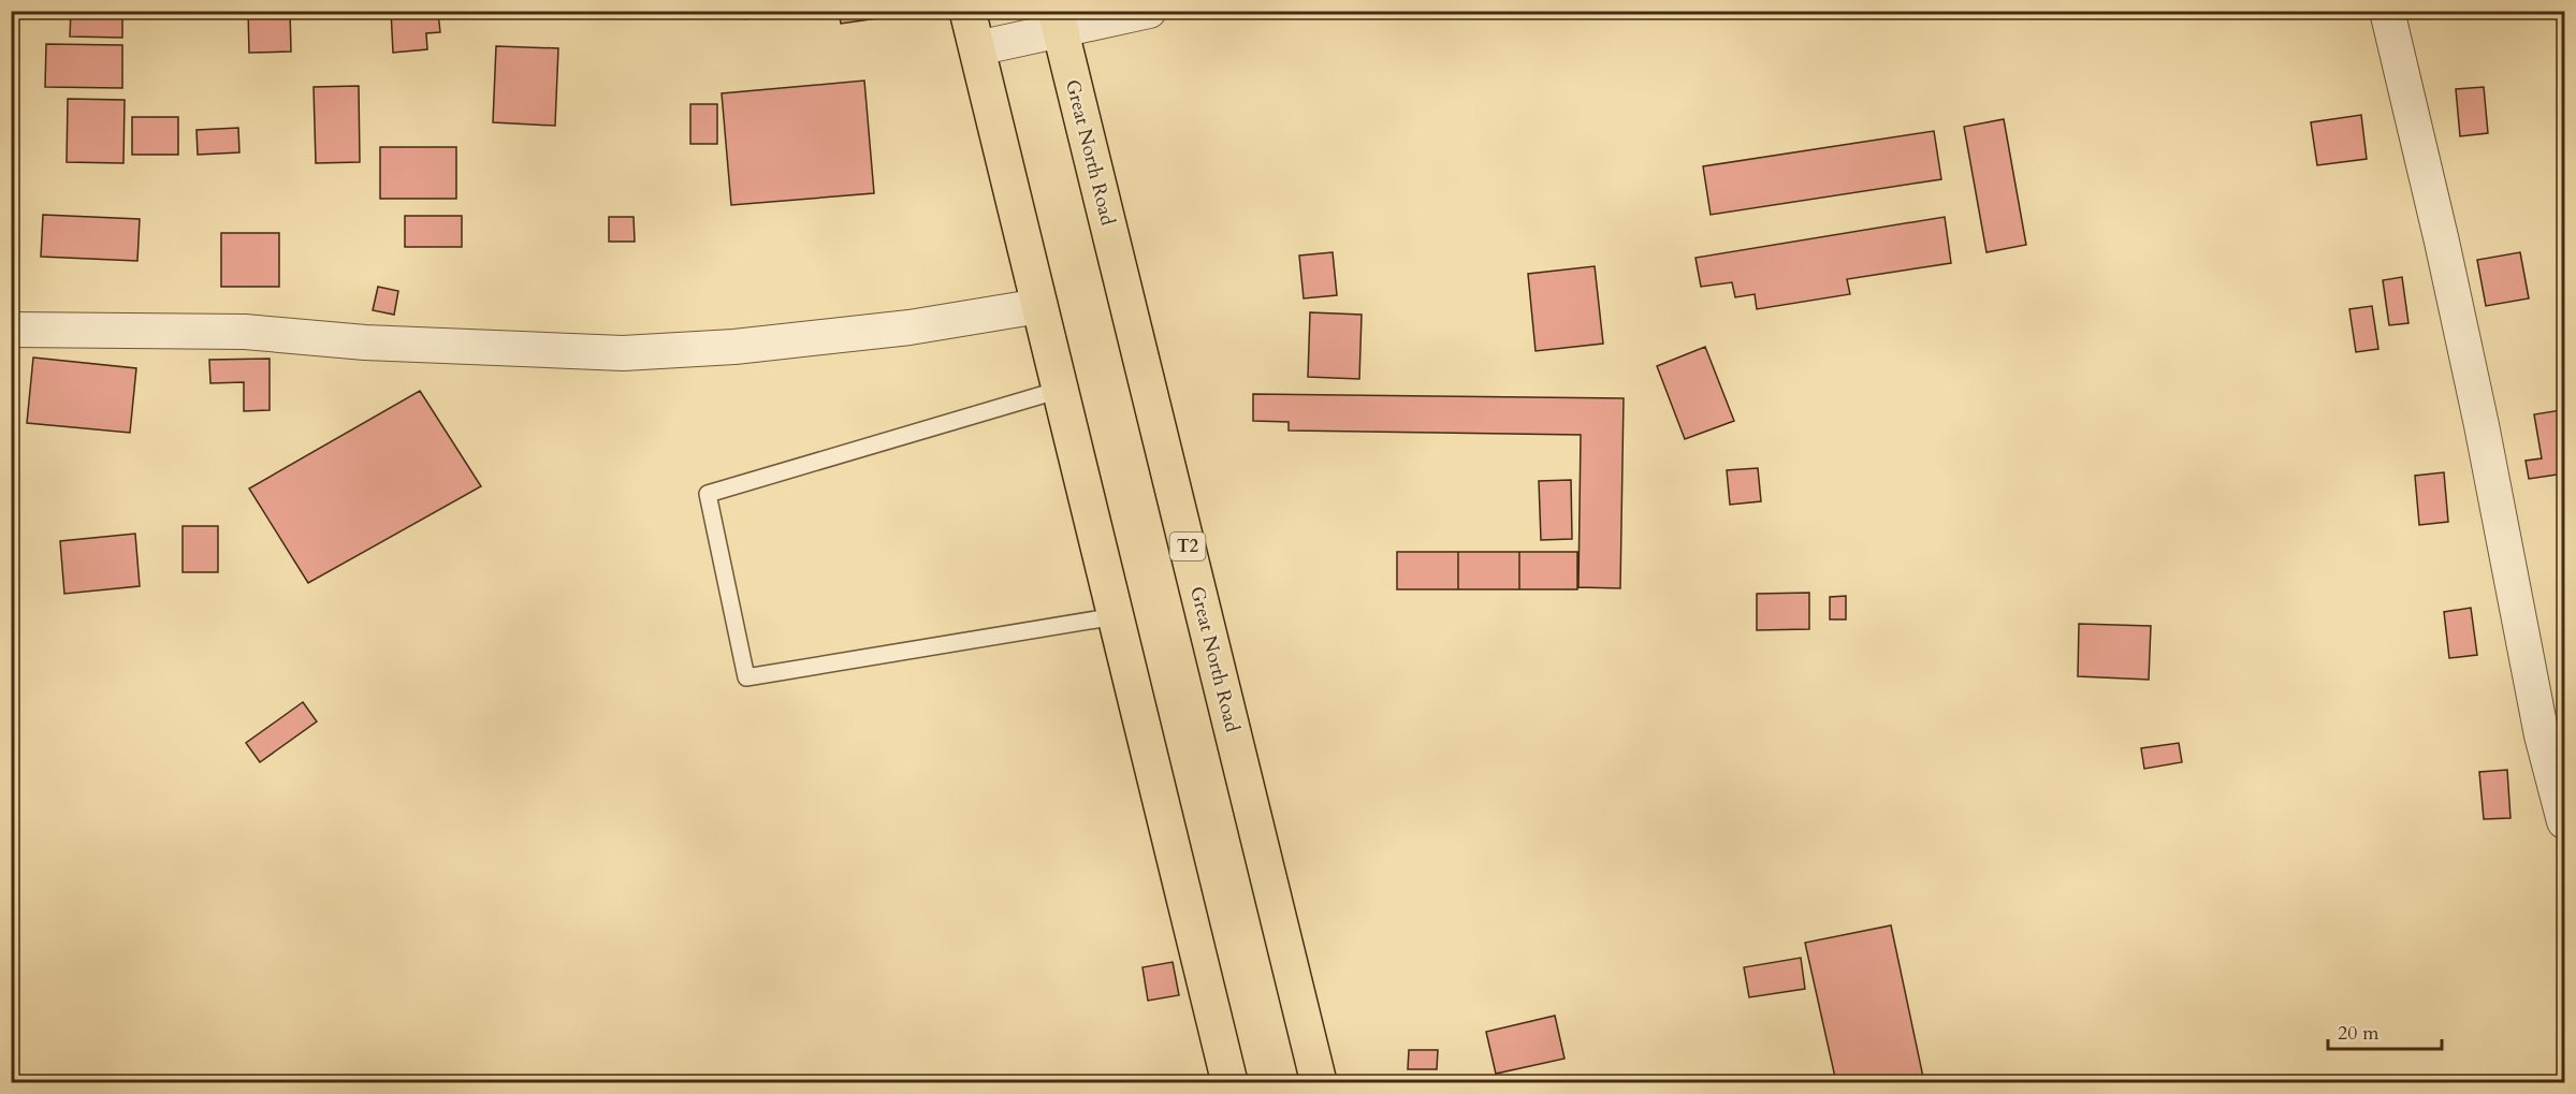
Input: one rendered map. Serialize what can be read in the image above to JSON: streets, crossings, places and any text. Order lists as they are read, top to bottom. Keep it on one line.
{"streets":{"highway":["Great North Road","T2"]},"scale_bar":"20 m"}
